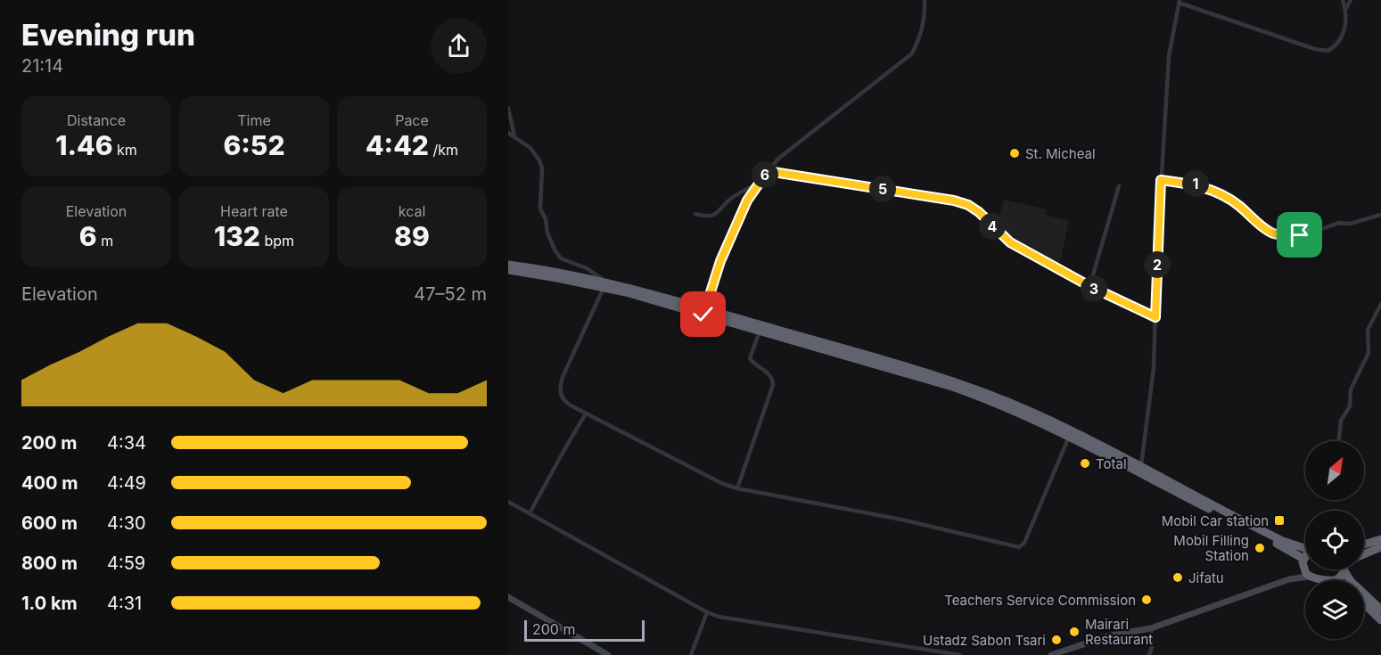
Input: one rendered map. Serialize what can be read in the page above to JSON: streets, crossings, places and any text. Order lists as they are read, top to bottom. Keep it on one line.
{"places":{"other":["St. Micheal","Total","Mobil Filling Station","Jifatu","Teachers Service Commission","Mairari Restaurant","Ustadz Sabon Tsari"],"transit":["Mobil Car station"]},"scale_bar":"200 m","north":"top right","page":{"heading":["Evening run","21:14"],"stats":[["Distance","1.46 km"],["Time","6:52"],["Pace","4:42 /km"],["Elevation","6 m"],["Heart rate","132 bpm"],["kcal","89"]],"pins":["6","1","5","4","2","3"],"chart":["Elevation","47–52 m"],"list":[{"name":"200 m","note":"4:34"},{"name":"400 m","note":"4:49"},{"name":"600 m","note":"4:30"},{"name":"800 m","note":"4:59"},{"name":"1.0 km","note":"4:31"}],"scale":"200 m"}}
